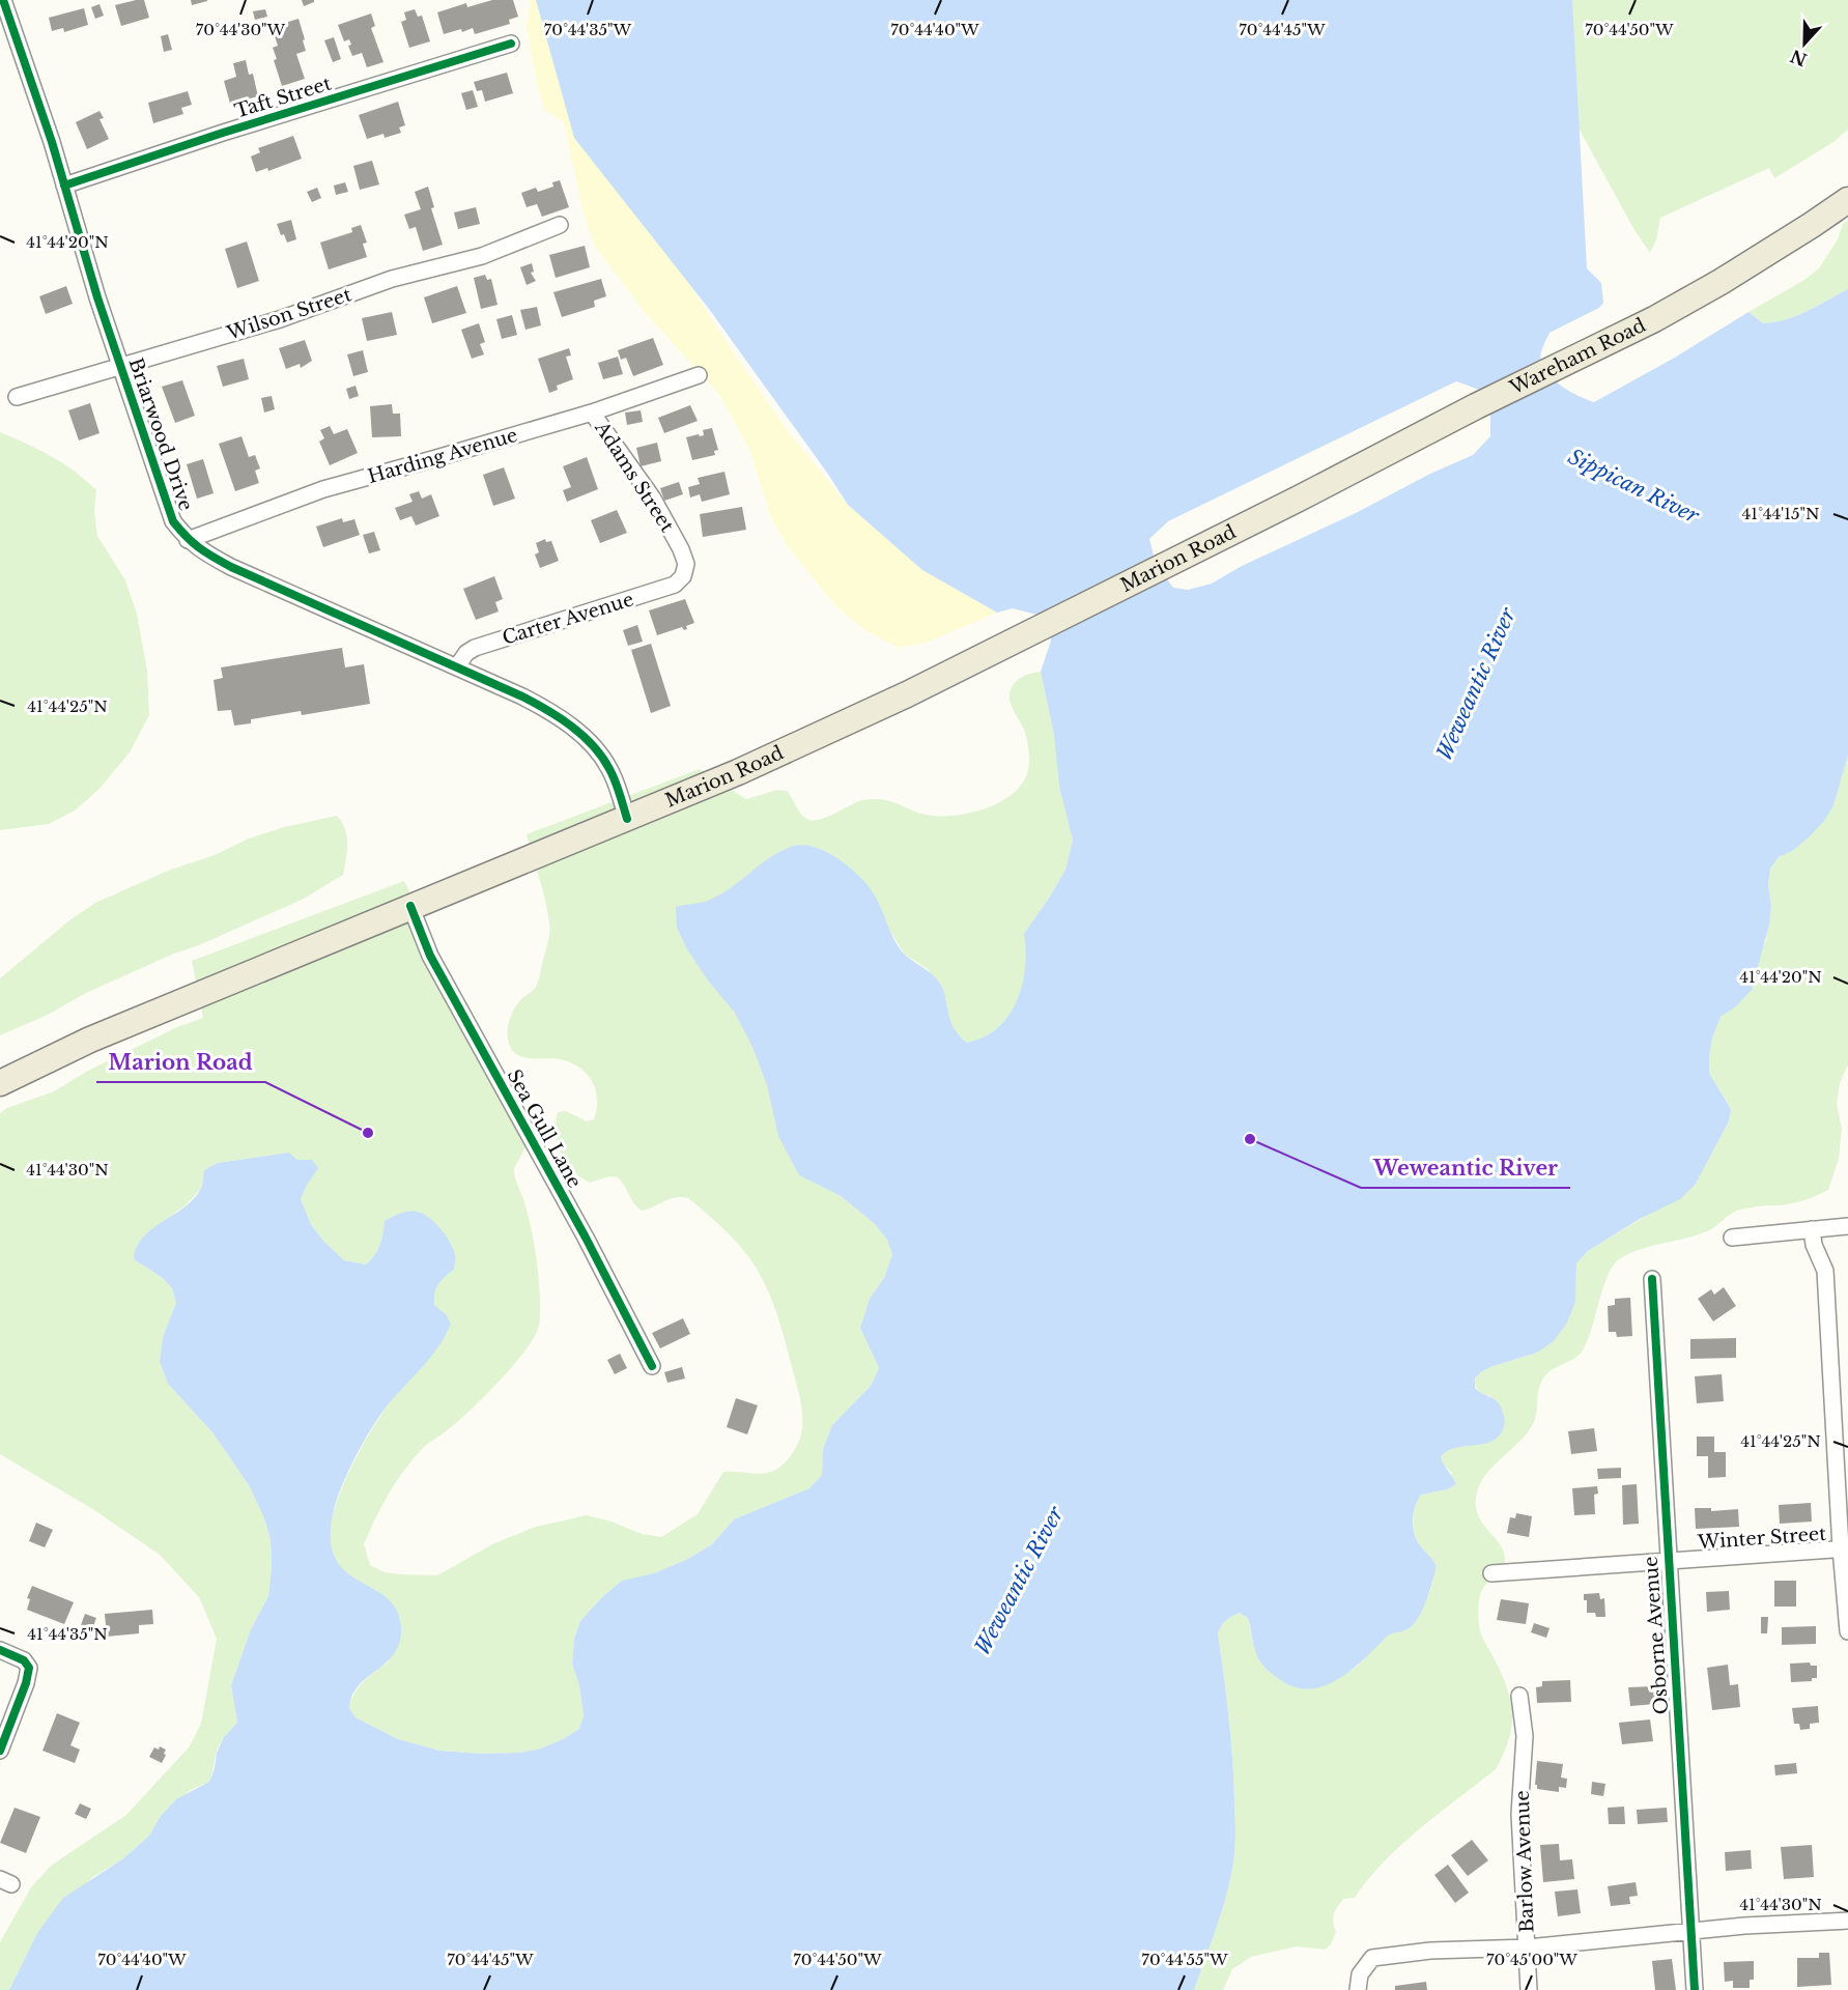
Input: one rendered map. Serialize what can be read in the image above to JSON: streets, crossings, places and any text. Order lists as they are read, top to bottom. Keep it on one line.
{"streets":{"main road":["Wareham Road","Marion Road"],"street":["Taft Street","Wilson Street","Briarwood Drive","Harding Avenue","Adams Street","Carter Avenue","Sea Gull Lane","Winter Street","Osborne Avenue","Barlow Avenue"]},"crossings":[["Taft Street","Briarwood Drive"],["Wilson Street","Briarwood Drive"],["Wareham Road","Marion Road"],["Briarwood Drive","Harding Avenue"],["Briarwood Drive","Marion Road"],["Briarwood Drive","Carter Avenue"],["Harding Avenue","Adams Street"],["Adams Street","Carter Avenue"],["Marion Road","Sea Gull Lane"],["Winter Street","Osborne Avenue"]],"water":["Sippican River","Weweantic River"],"places":["Marion Road","Weweantic River"],"north":"bottom","coordinates":["70°44'30\"W","70°44'35\"W","70°44'40\"W","70°44'45\"W","70°44'50\"W","41°44'20\"N","41°44'15\"N","41°44'25\"N","41°44'30\"N","41°44'35\"N","70°44'55\"W","70°45'00\"W"]}
